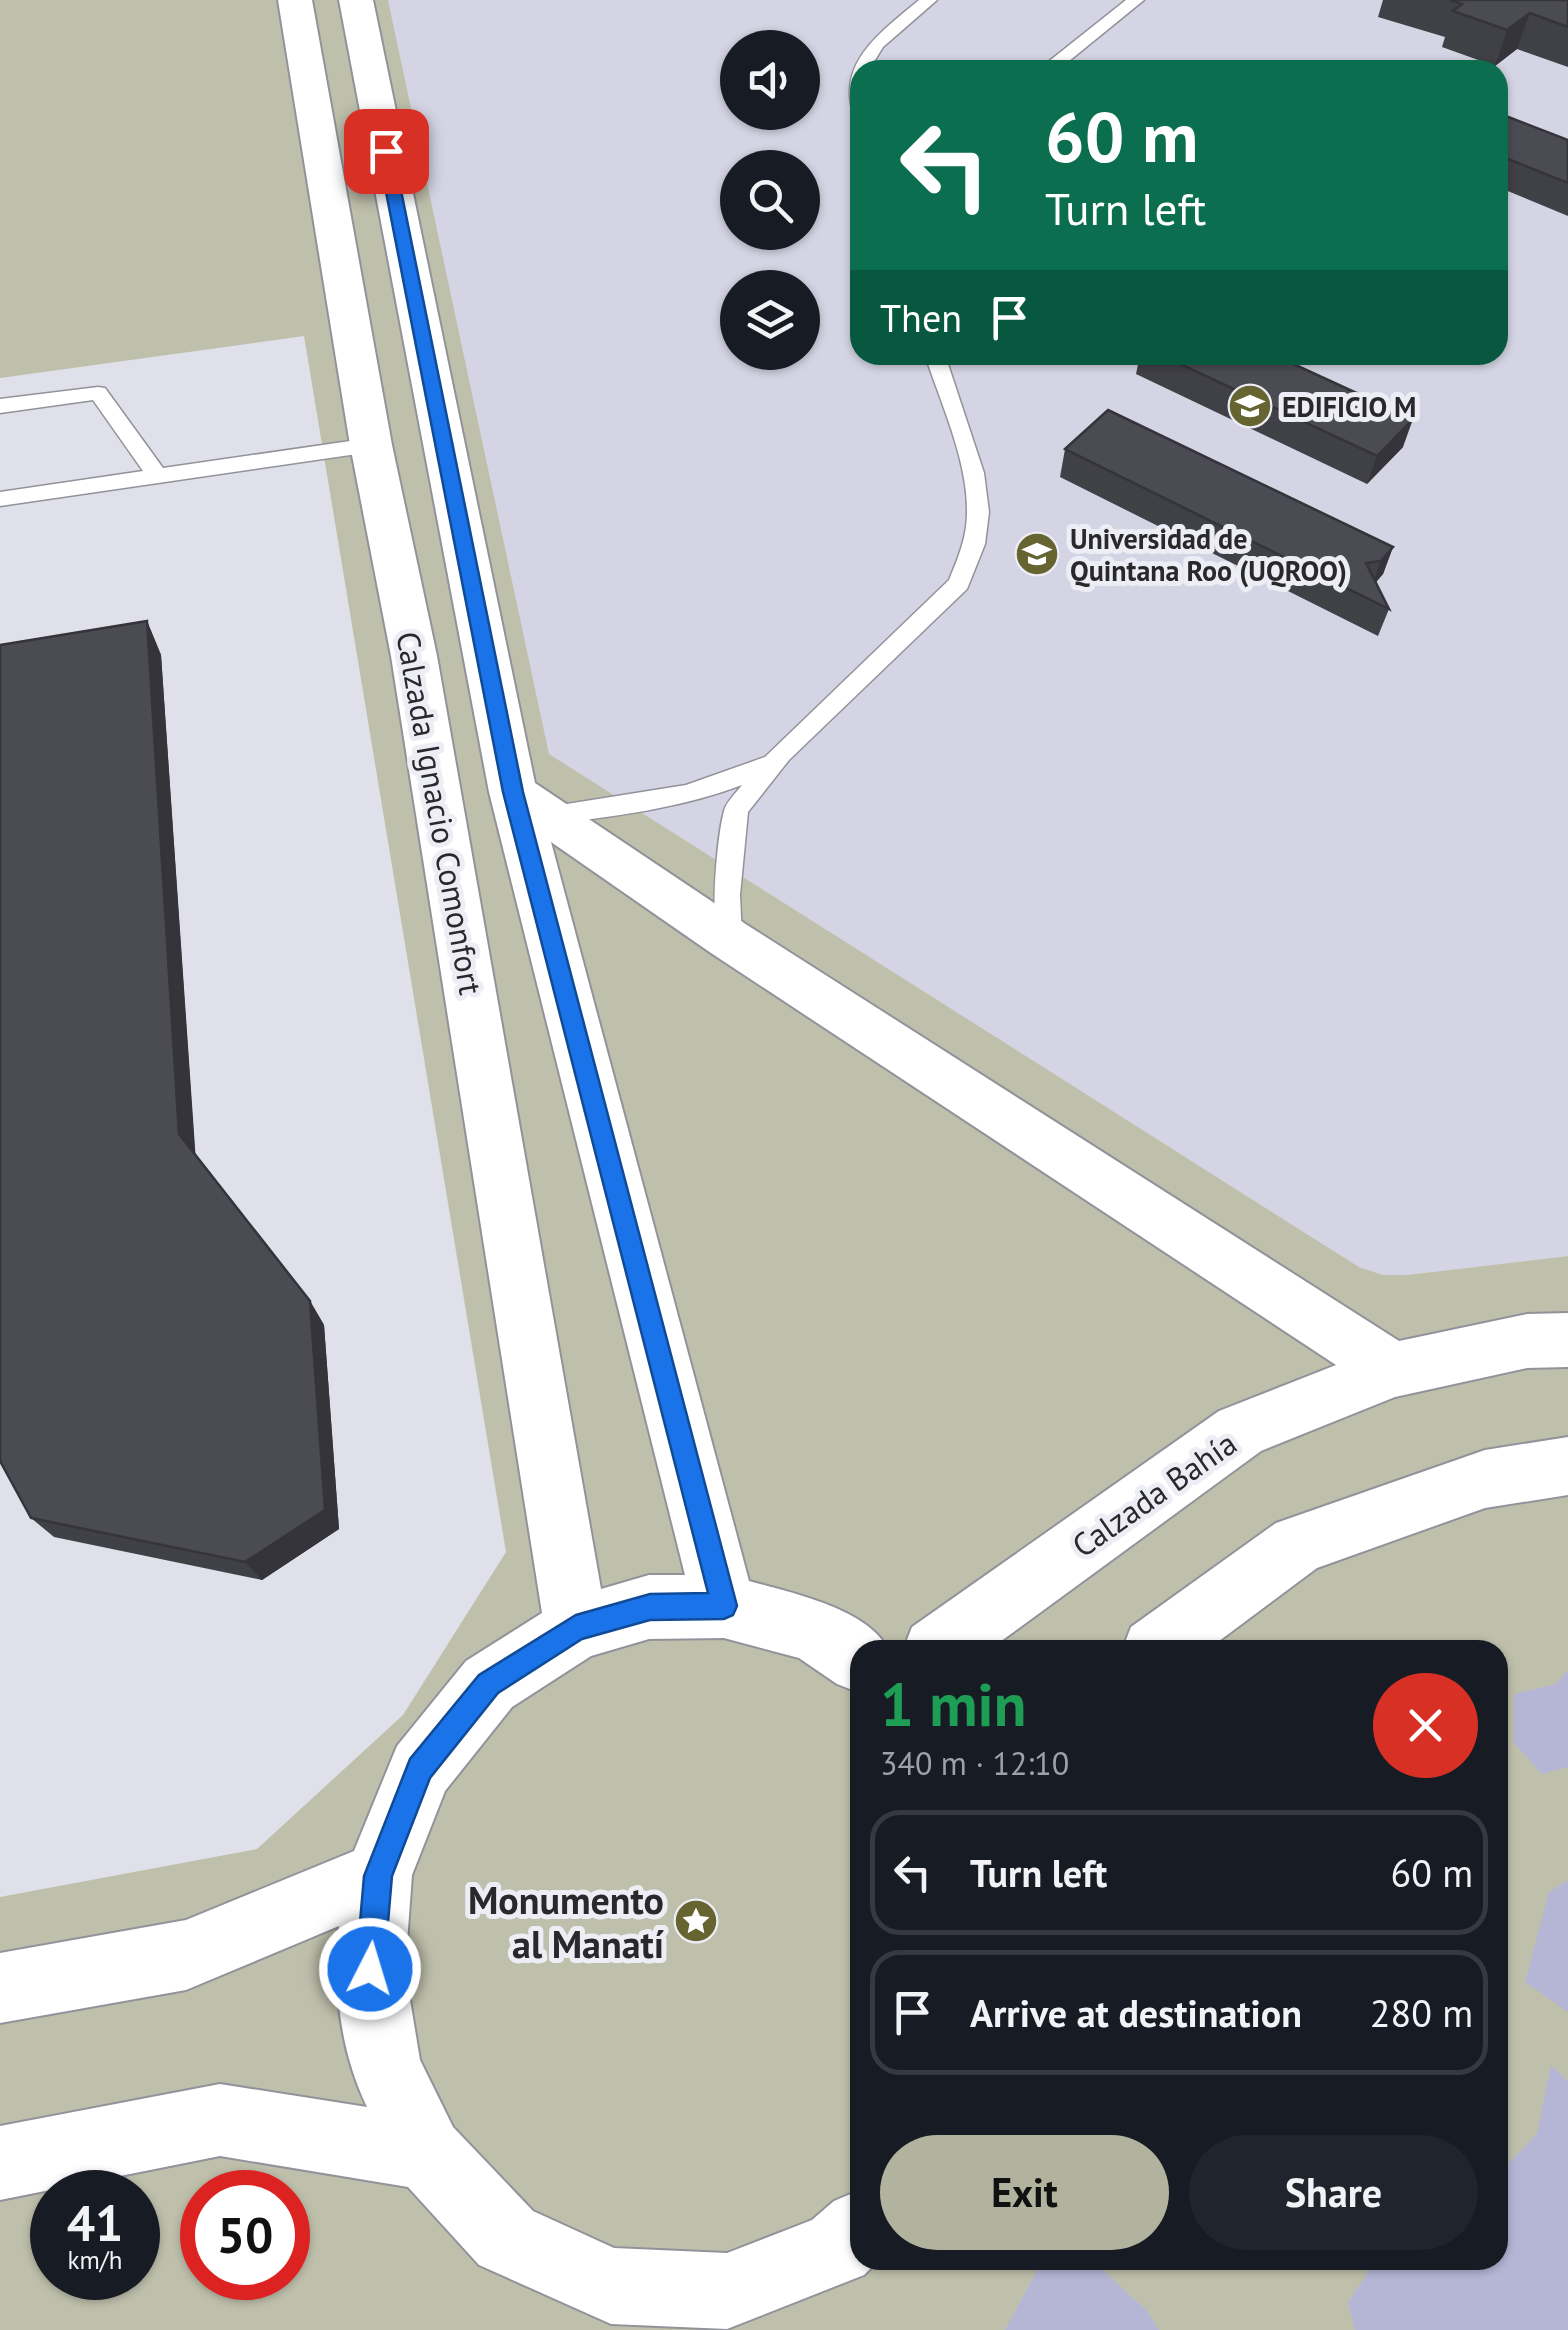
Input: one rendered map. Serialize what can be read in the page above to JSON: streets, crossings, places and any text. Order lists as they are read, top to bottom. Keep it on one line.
{"streets":{"main road":["Calzada Ignacio Comonfort","Calzada Bahía"]},"places":{"school or university":["EDIFICIO M","Universidad de Quintana Roo (UQROO)"],"place":["Monumento al Manatí"]},"page":{"turn":["60 m","Turn left"],"then":"Then","heading":["1 min","340 m · 12:10"],"list":[{"name":"Turn left","value":"60 m"},{"name":"Arrive at destination","value":"280 m"}],"buttons":["Exit","Share"],"speed":"41 km/h","limit":"50"}}
